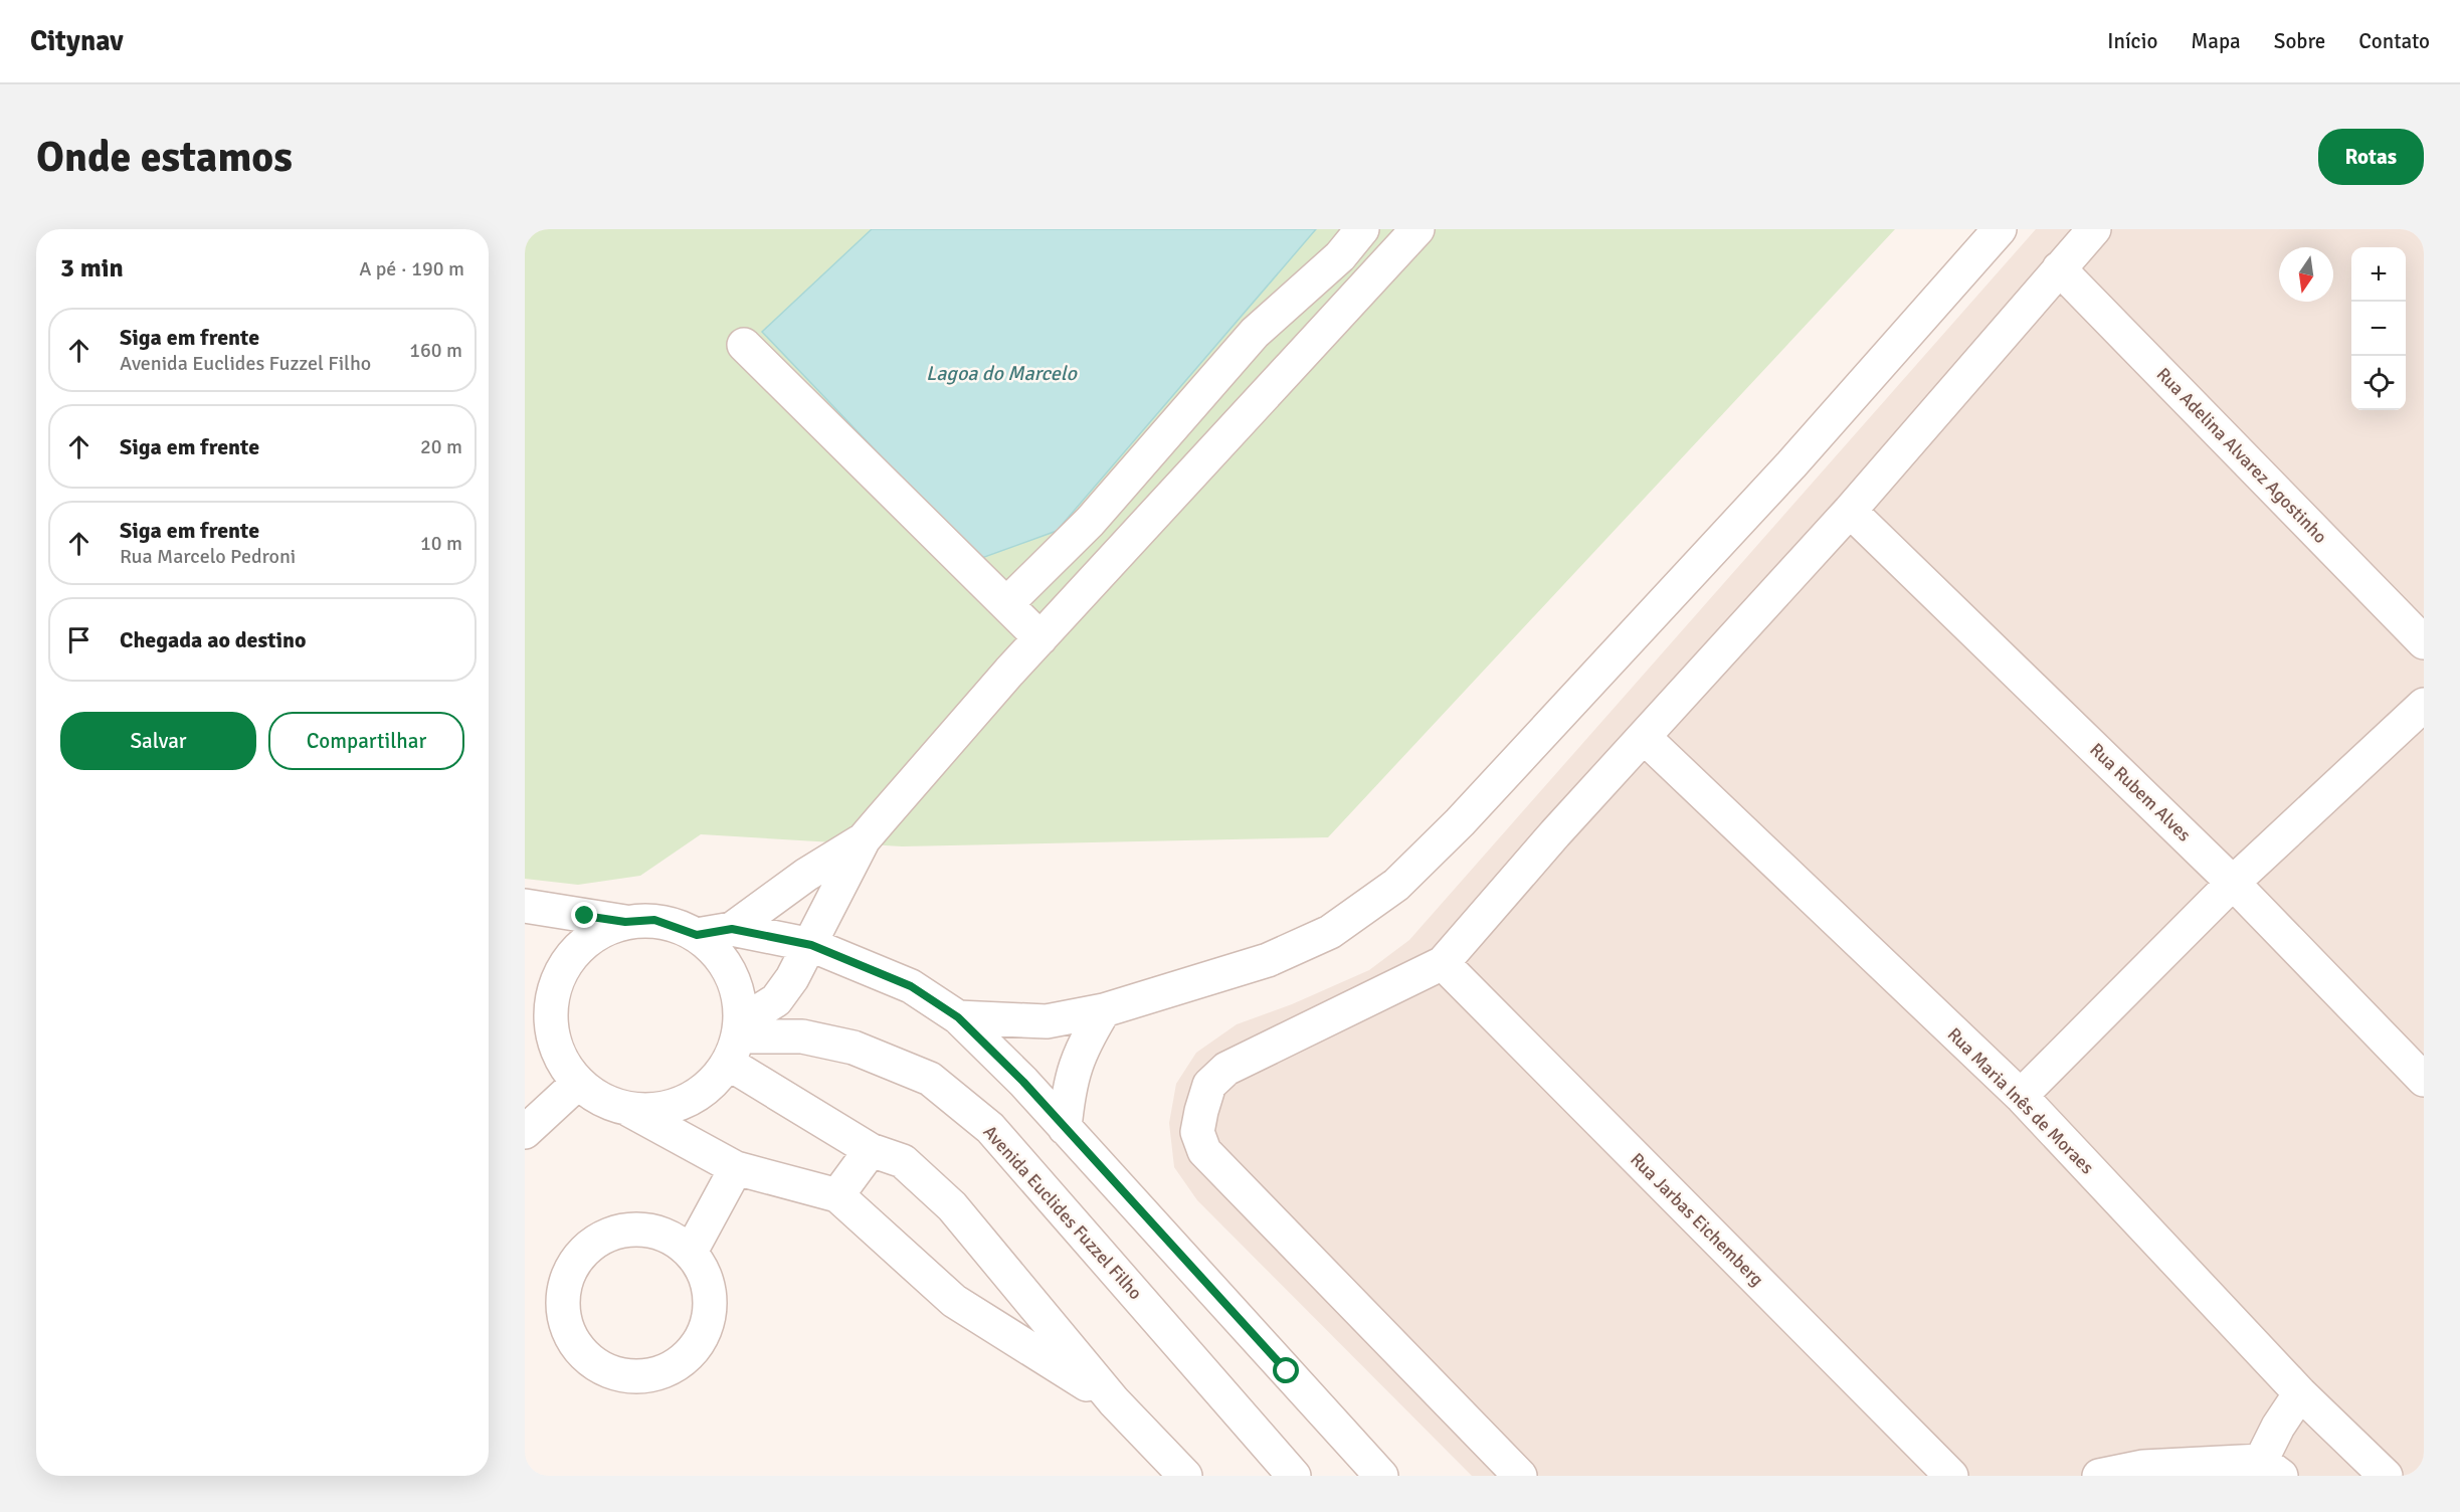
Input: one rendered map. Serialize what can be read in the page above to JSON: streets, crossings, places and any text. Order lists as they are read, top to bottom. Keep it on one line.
{"streets":{"street":["Rua Adelina Alvarez Agostinho","Rua Rubem Alves","Rua Maria Inês de Moraes","Avenida Euclides Fuzzel Filho","Rua Jarbas Eichemberg"]},"water":["Lagoa do Marcelo"],"north":"bottom","page":{"header":"Citynav","nav":["Início","Mapa","Sobre","Contato"],"buttons":["Rotas",["Salvar","Compartilhar"]],"title":"Onde estamos","heading":["3 min","A pé · 190 m"],"map_buttons":["+","−"],"list":[["Siga em frente","Avenida Euclides Fuzzel Filho","160 m"],["Siga em frente","20 m"],["Siga em frente","Rua Marcelo Pedroni","10 m"],"Chegada ao destino"]}}
